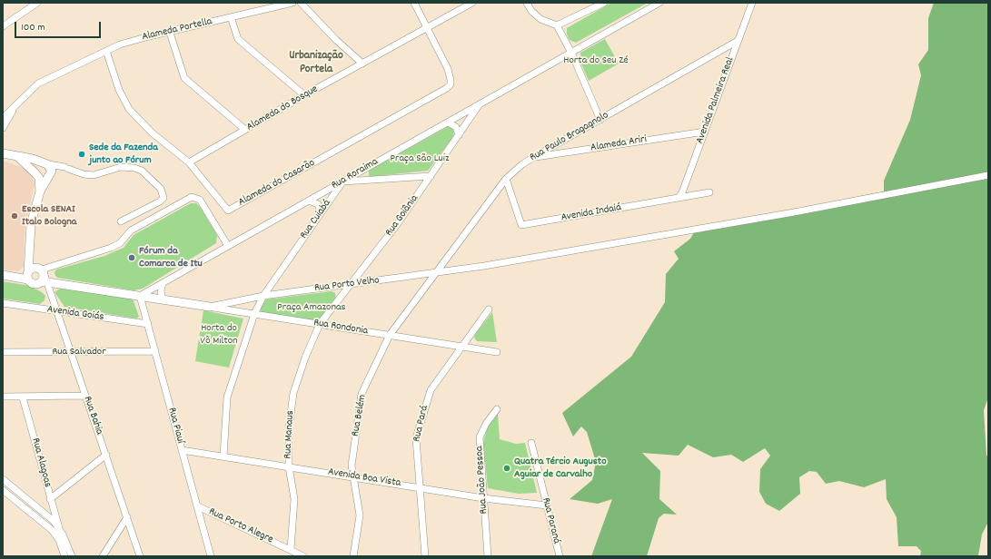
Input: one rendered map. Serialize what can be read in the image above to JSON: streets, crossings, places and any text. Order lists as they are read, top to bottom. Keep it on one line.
{"streets":{"street":["Alameda Portella","Avenida Palmeira Real","Alameda do Bosque","Rua Paulo Bragagnolo","Alameda Ariri","Rua Roraima","Alameda do Casarão","Avenida Indaiá","Rua Goiânia","Rua Cuiabá","Rua Porto Velho","Avenida Goiás","Rua Rondonia","Rua Salvador","Rua Bahia","Rua Belém","Rua Pará","Rua Piauí","Rua Manaus","Rua Alagoas","Avenida Boa Vista","Rua João Pessoa","Rua Paraná","Rua Porto Alegre"]},"crossings":[["Alameda Portella","Alameda do Casarão"],["Avenida Palmeira Real","Rua Paulo Bragagnolo"],["Avenida Palmeira Real","Alameda Ariri"],["Avenida Palmeira Real","Avenida Indaiá"],["Alameda do Bosque","Alameda do Casarão"],["Rua Paulo Bragagnolo","Alameda Ariri"],["Rua Paulo Bragagnolo","Avenida Indaiá"],["Rua Paulo Bragagnolo","Rua Porto Velho"],["Rua Paulo Bragagnolo","Rua Belém"],["Rua Roraima","Rua Goiânia"],["Rua Roraima","Rua Cuiabá"],["Rua Roraima","Rua Piauí"],["Rua Goiânia","Rua Porto Velho"],["Rua Goiânia","Rua Rondonia"],["Rua Goiânia","Rua Manaus"],["Rua Cuiabá","Rua Porto Velho"],["Rua Cuiabá","Rua Rondonia"],["Rua Cuiabá","Avenida Boa Vista"],["Rua Porto Velho","Rua Rondonia"],["Rua Porto Velho","Rua Belém"],["Avenida Goiás","Rua Bahia"],["Avenida Goiás","Rua Piauí"],["Rua Rondonia","Rua Belém"],["Rua Rondonia","Rua Pará"],["Rua Rondonia","Rua Manaus"],["Rua Salvador","Rua Bahia"],["Rua Salvador","Rua Piauí"],["Rua Belém","Avenida Boa Vista"],["Rua Pará","Avenida Boa Vista"],["Rua Piauí","Avenida Boa Vista"],["Rua Piauí","Rua Porto Alegre"],["Rua Manaus","Avenida Boa Vista"],["Rua Manaus","Rua Porto Alegre"],["Avenida Boa Vista","Rua João Pessoa"],["Avenida Boa Vista","Rua Paraná"]],"districts":["Urbanização Portela"],"parks":["Horta do Seu Zé","Praça São Luiz","Praça Amazonas","Horta do Võ Milton"],"places":["Sede da Fazenda junto ao Fórum","Escola SENAI Italo Bologna","Fórum da Comarca de Itu","Quatra Tércio Augusto Aguiar de Carvalho"],"scale_bar":"100 m"}
